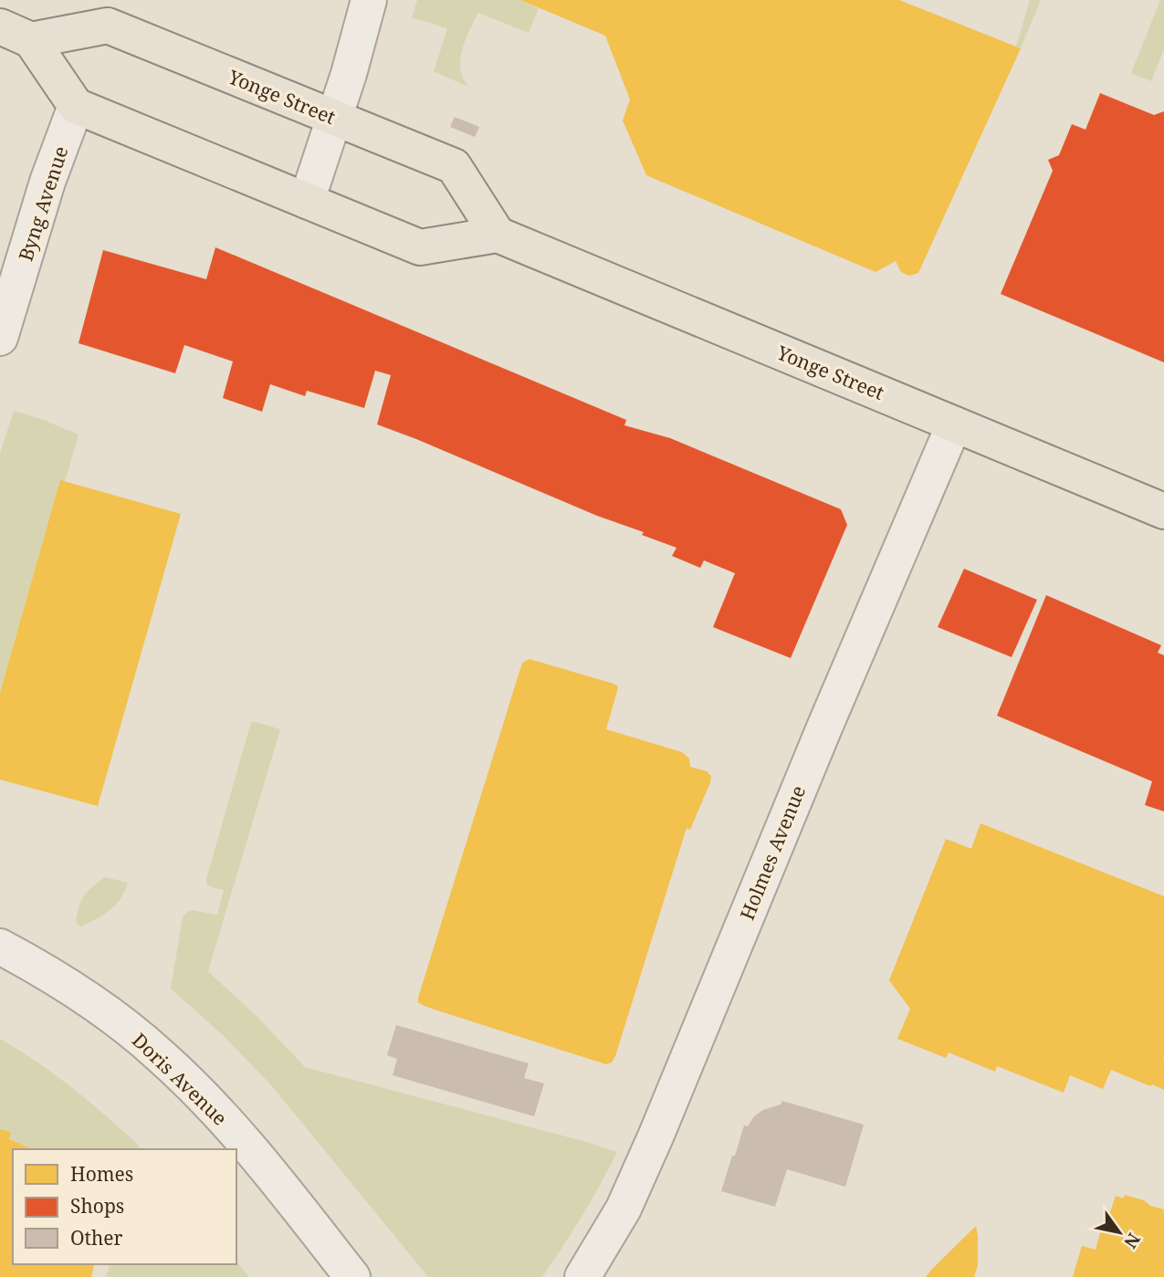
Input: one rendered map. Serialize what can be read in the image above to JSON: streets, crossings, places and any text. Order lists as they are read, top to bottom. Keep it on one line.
{"streets":{"main road":["Yonge Street"],"street":["Byng Avenue","Holmes Avenue","Doris Avenue"]},"crossings":[["Yonge Street","Byng Avenue"],["Yonge Street","Holmes Avenue"]],"legend":["Homes","Shops","Other"],"north":"bottom right"}
